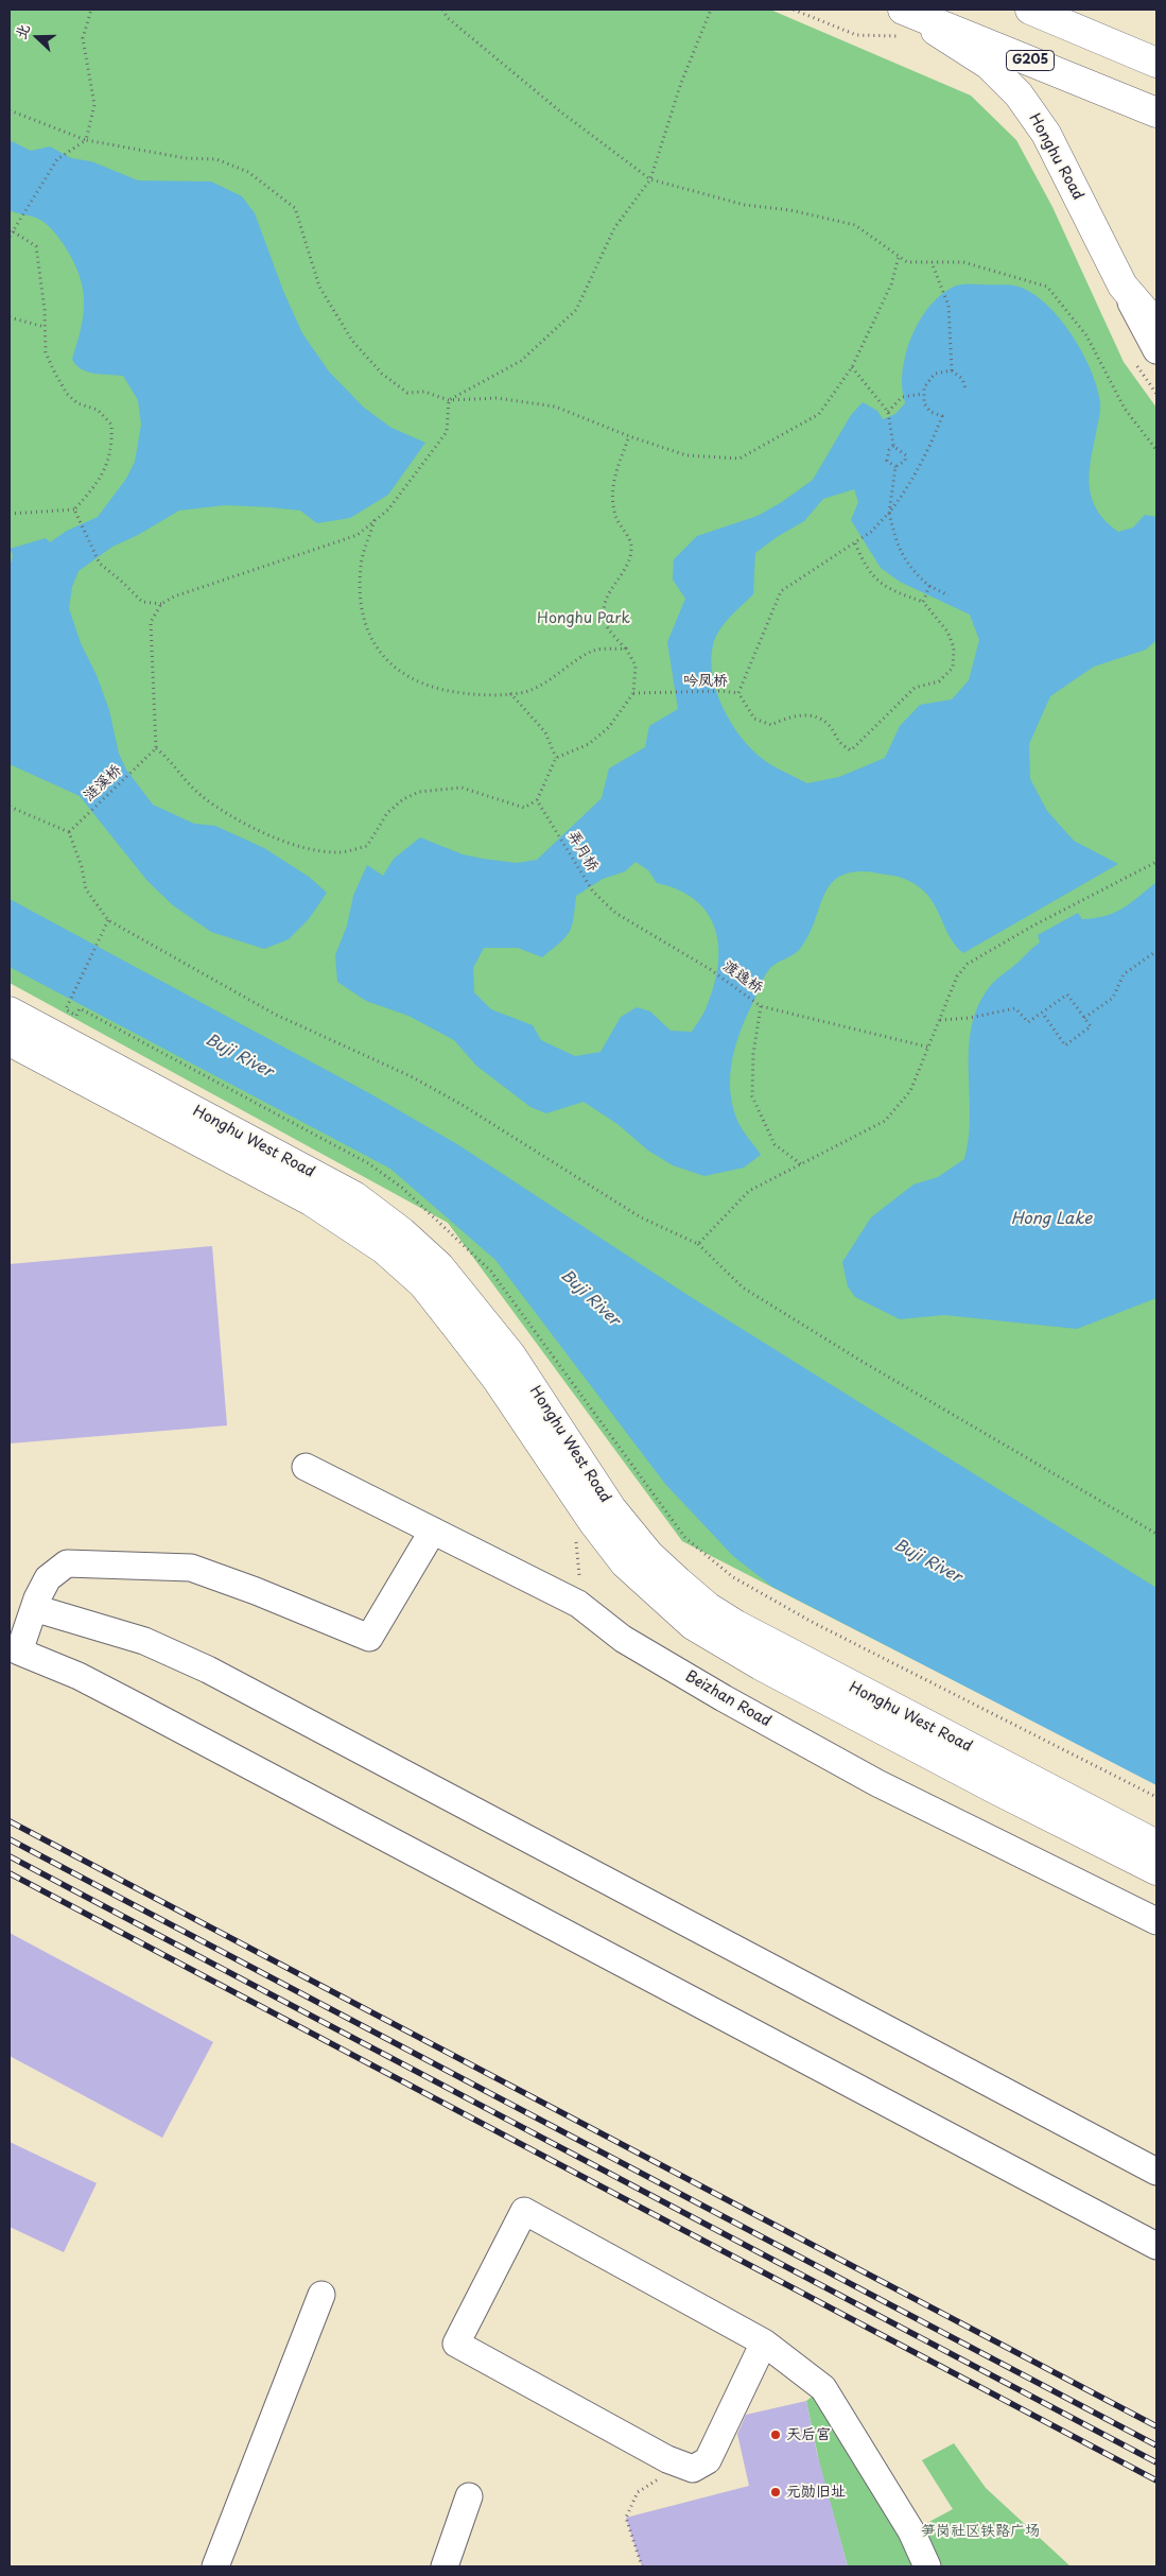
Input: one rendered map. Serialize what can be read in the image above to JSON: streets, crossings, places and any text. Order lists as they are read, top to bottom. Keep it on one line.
{"streets":{"main road":["G205","Honghu Road","Honghu West Road"],"street":["Beizhan Road"],"path":["吟凤桥","涟溪桥","弄月桥","渡逸桥"]},"crossings":[["G205","Honghu Road"],["弄月桥","渡逸桥"]],"water":["Buji River","Hong Lake"],"parks":["Honghu Park","笋岗社区铁路广场"],"places":["天后宫","元勋旧址"],"north":"left"}
